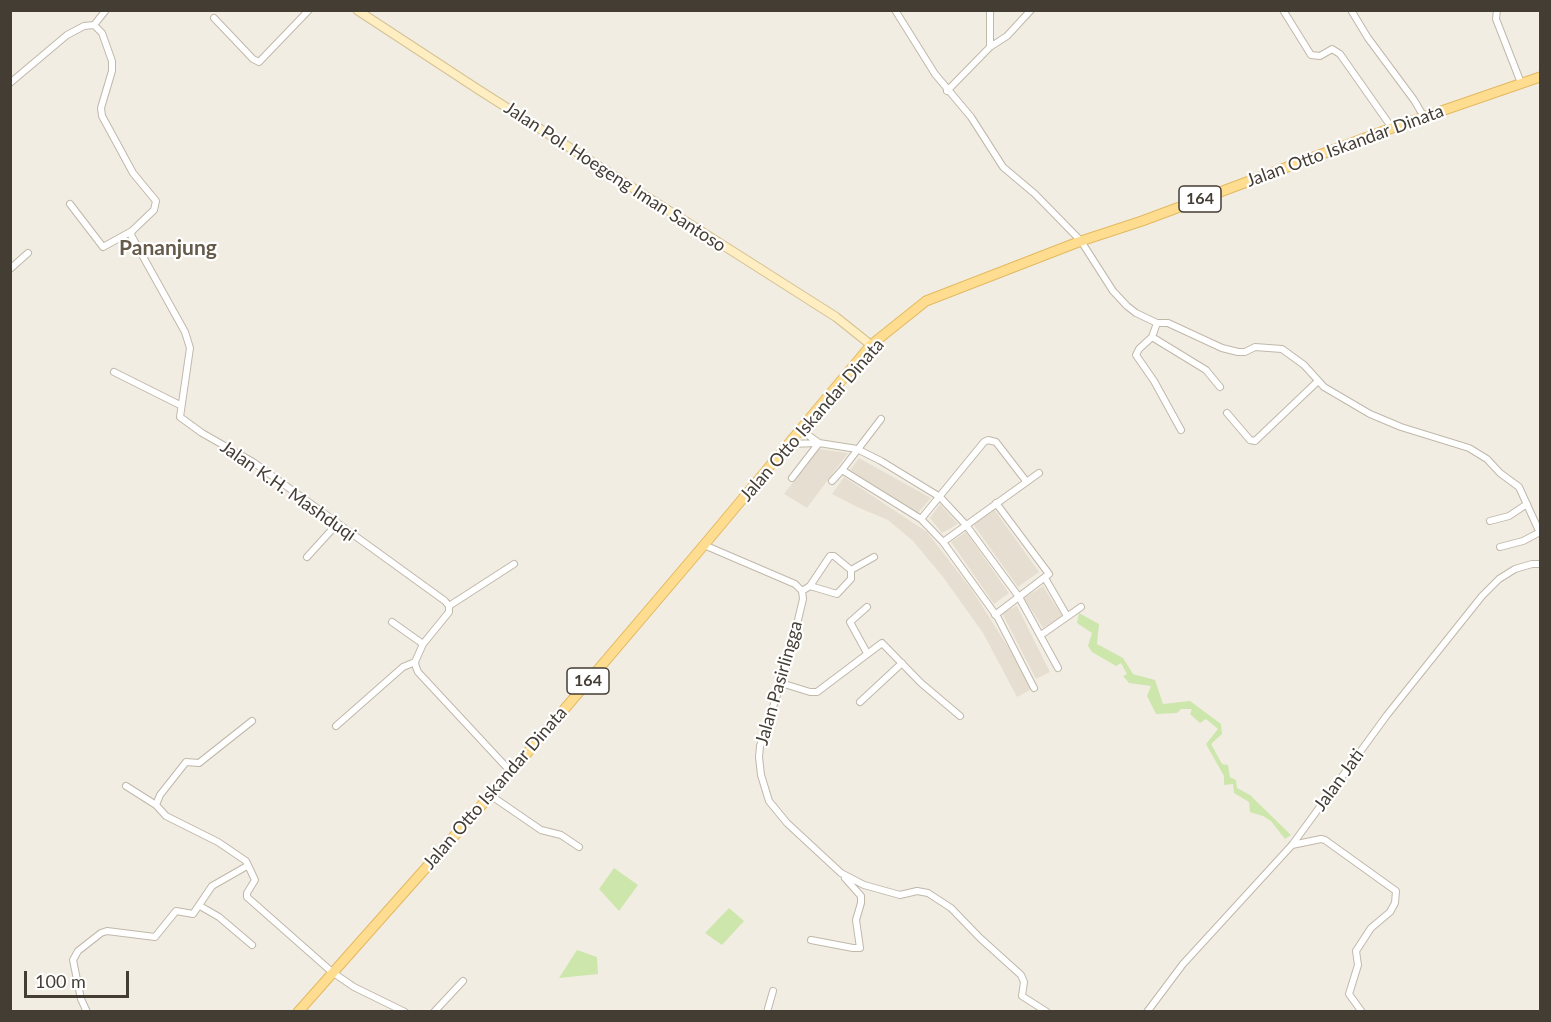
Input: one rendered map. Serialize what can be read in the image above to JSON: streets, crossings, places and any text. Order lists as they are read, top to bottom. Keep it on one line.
{"streets":{"main road":["Jalan Otto Iskandar Dinata","164"],"street":["Jalan Pol. Hoegeng Iman Santoso","Jalan K.H. Mashduqi","Jalan Pasirlingga","Jalan Jati"]},"crossings":[["Jalan Otto Iskandar Dinata","Jalan Pol. Hoegeng Iman Santoso"]],"districts":["Pananjung"],"scale_bar":"100 m"}
